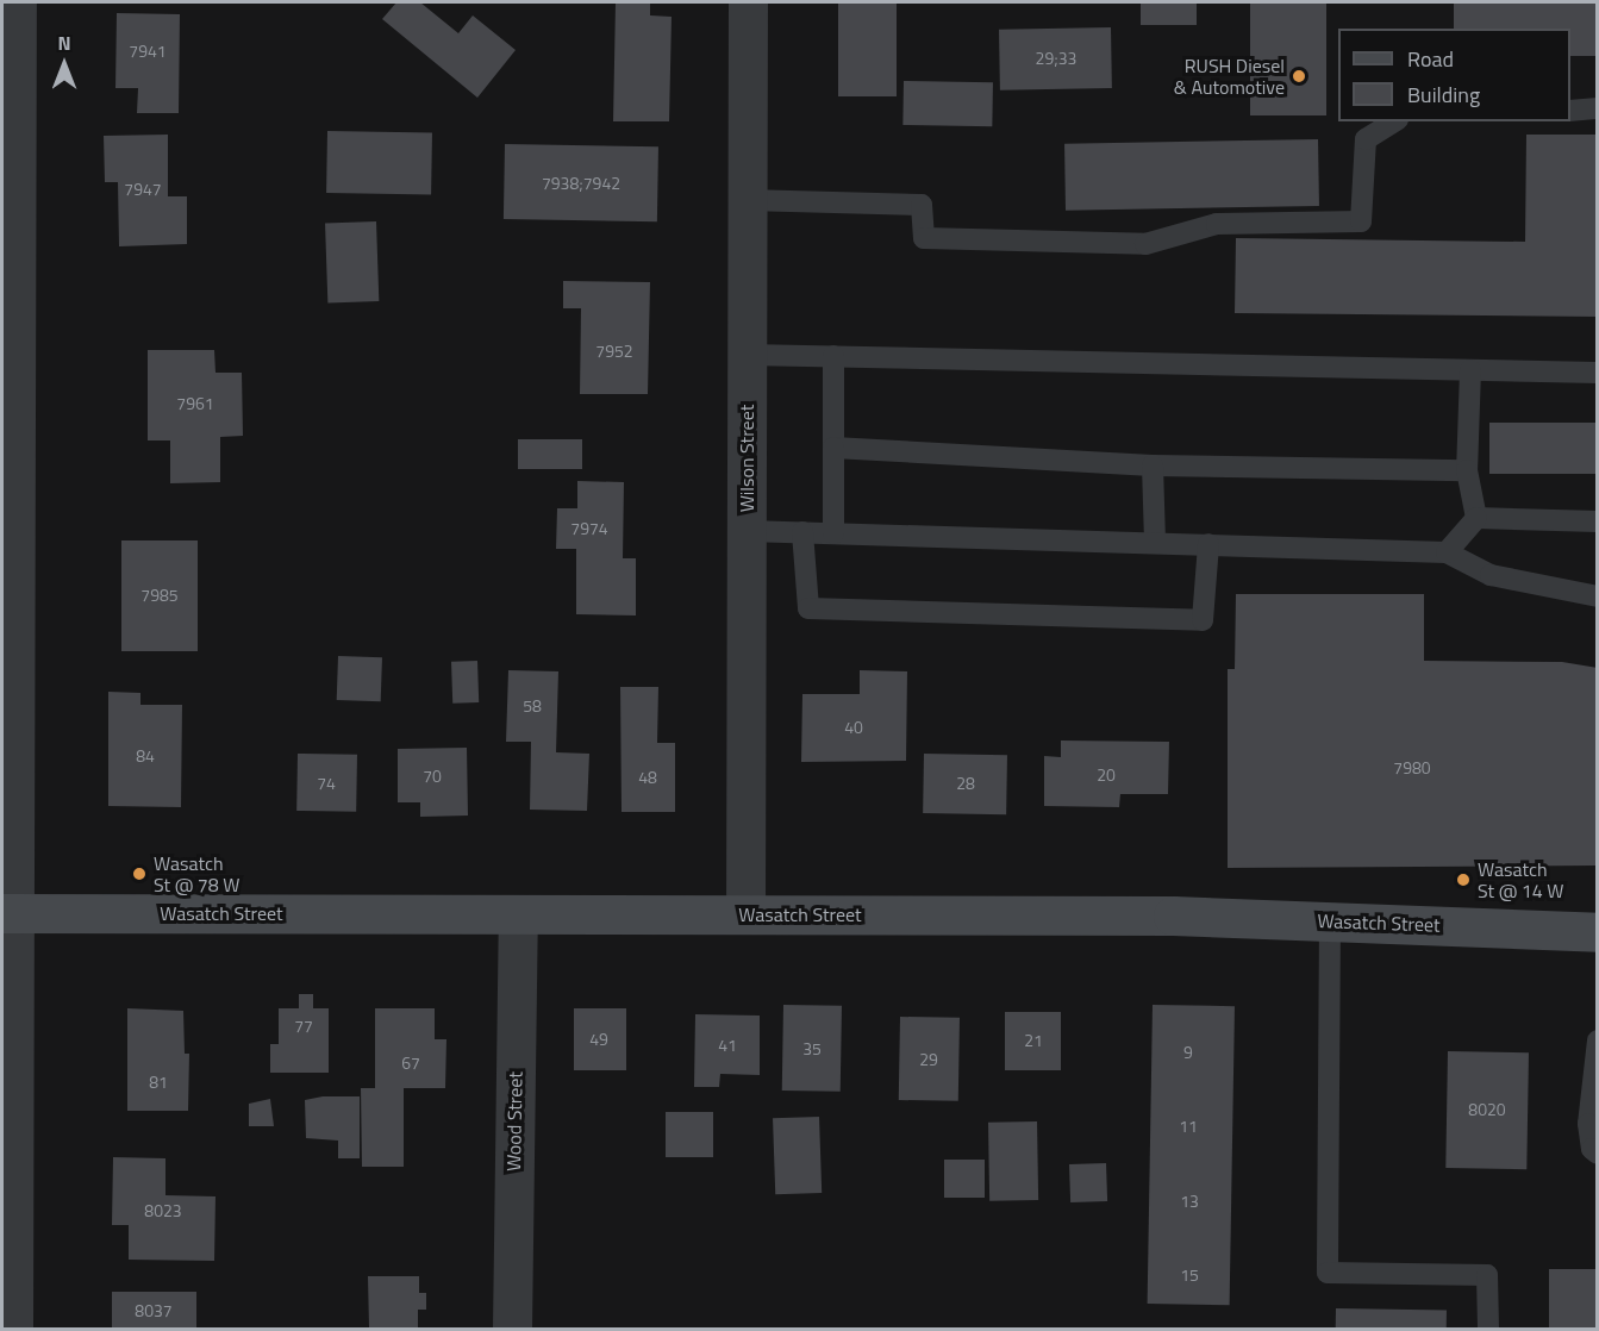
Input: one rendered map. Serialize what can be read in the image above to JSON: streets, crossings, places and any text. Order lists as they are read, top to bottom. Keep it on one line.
{"streets":{"street":["Wilson Street","Wasatch Street","Wood Street"]},"crossings":[["Wilson Street","Wasatch Street"],["Wasatch Street","Wood Street"]],"places":["RUSH Diesel & Automotive","Wasatch St @ 78 W","Wasatch St @ 14 W"],"house_numbers":["7941","29;33","7938;7942","7947","7952","7961","7974","7985","58","40","84","7980","20","70","48","74","28","77","49","21","41","35","9","29","67","81","8020","11","13","8023","15","8037"],"legend":["Road","Building"],"north":"top"}
